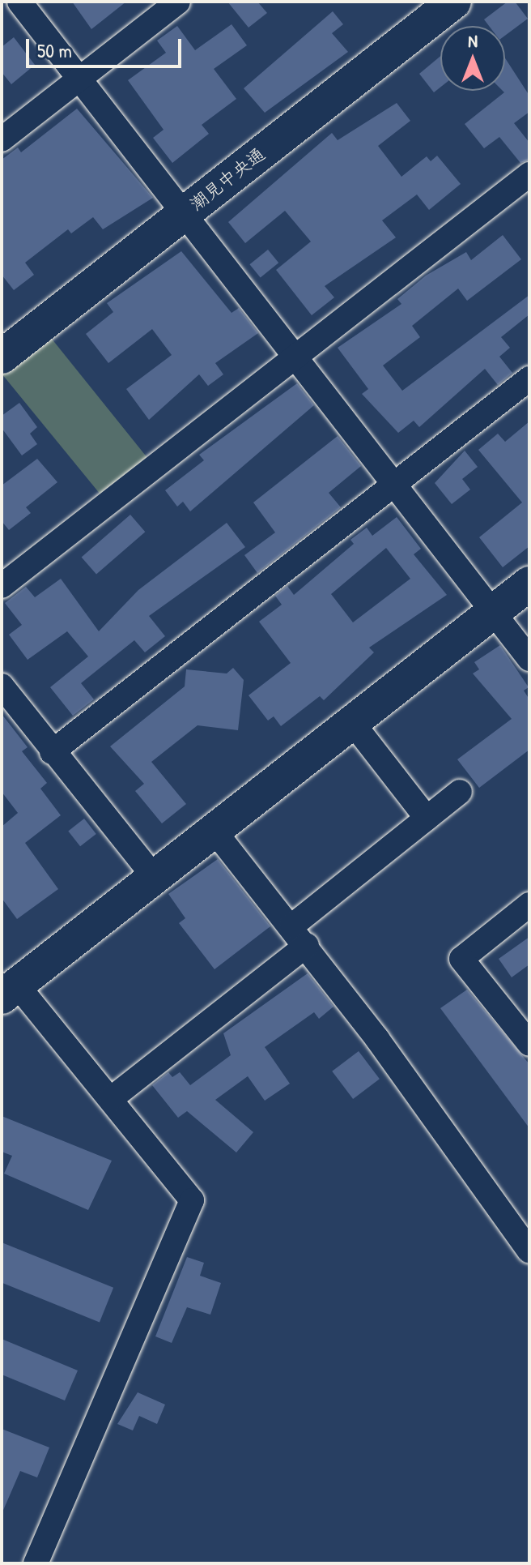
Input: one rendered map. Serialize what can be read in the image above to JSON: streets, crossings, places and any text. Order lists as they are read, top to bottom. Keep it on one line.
{"streets":{"street":["潮見中央通"]},"scale_bar":"50 m","north":"top"}
